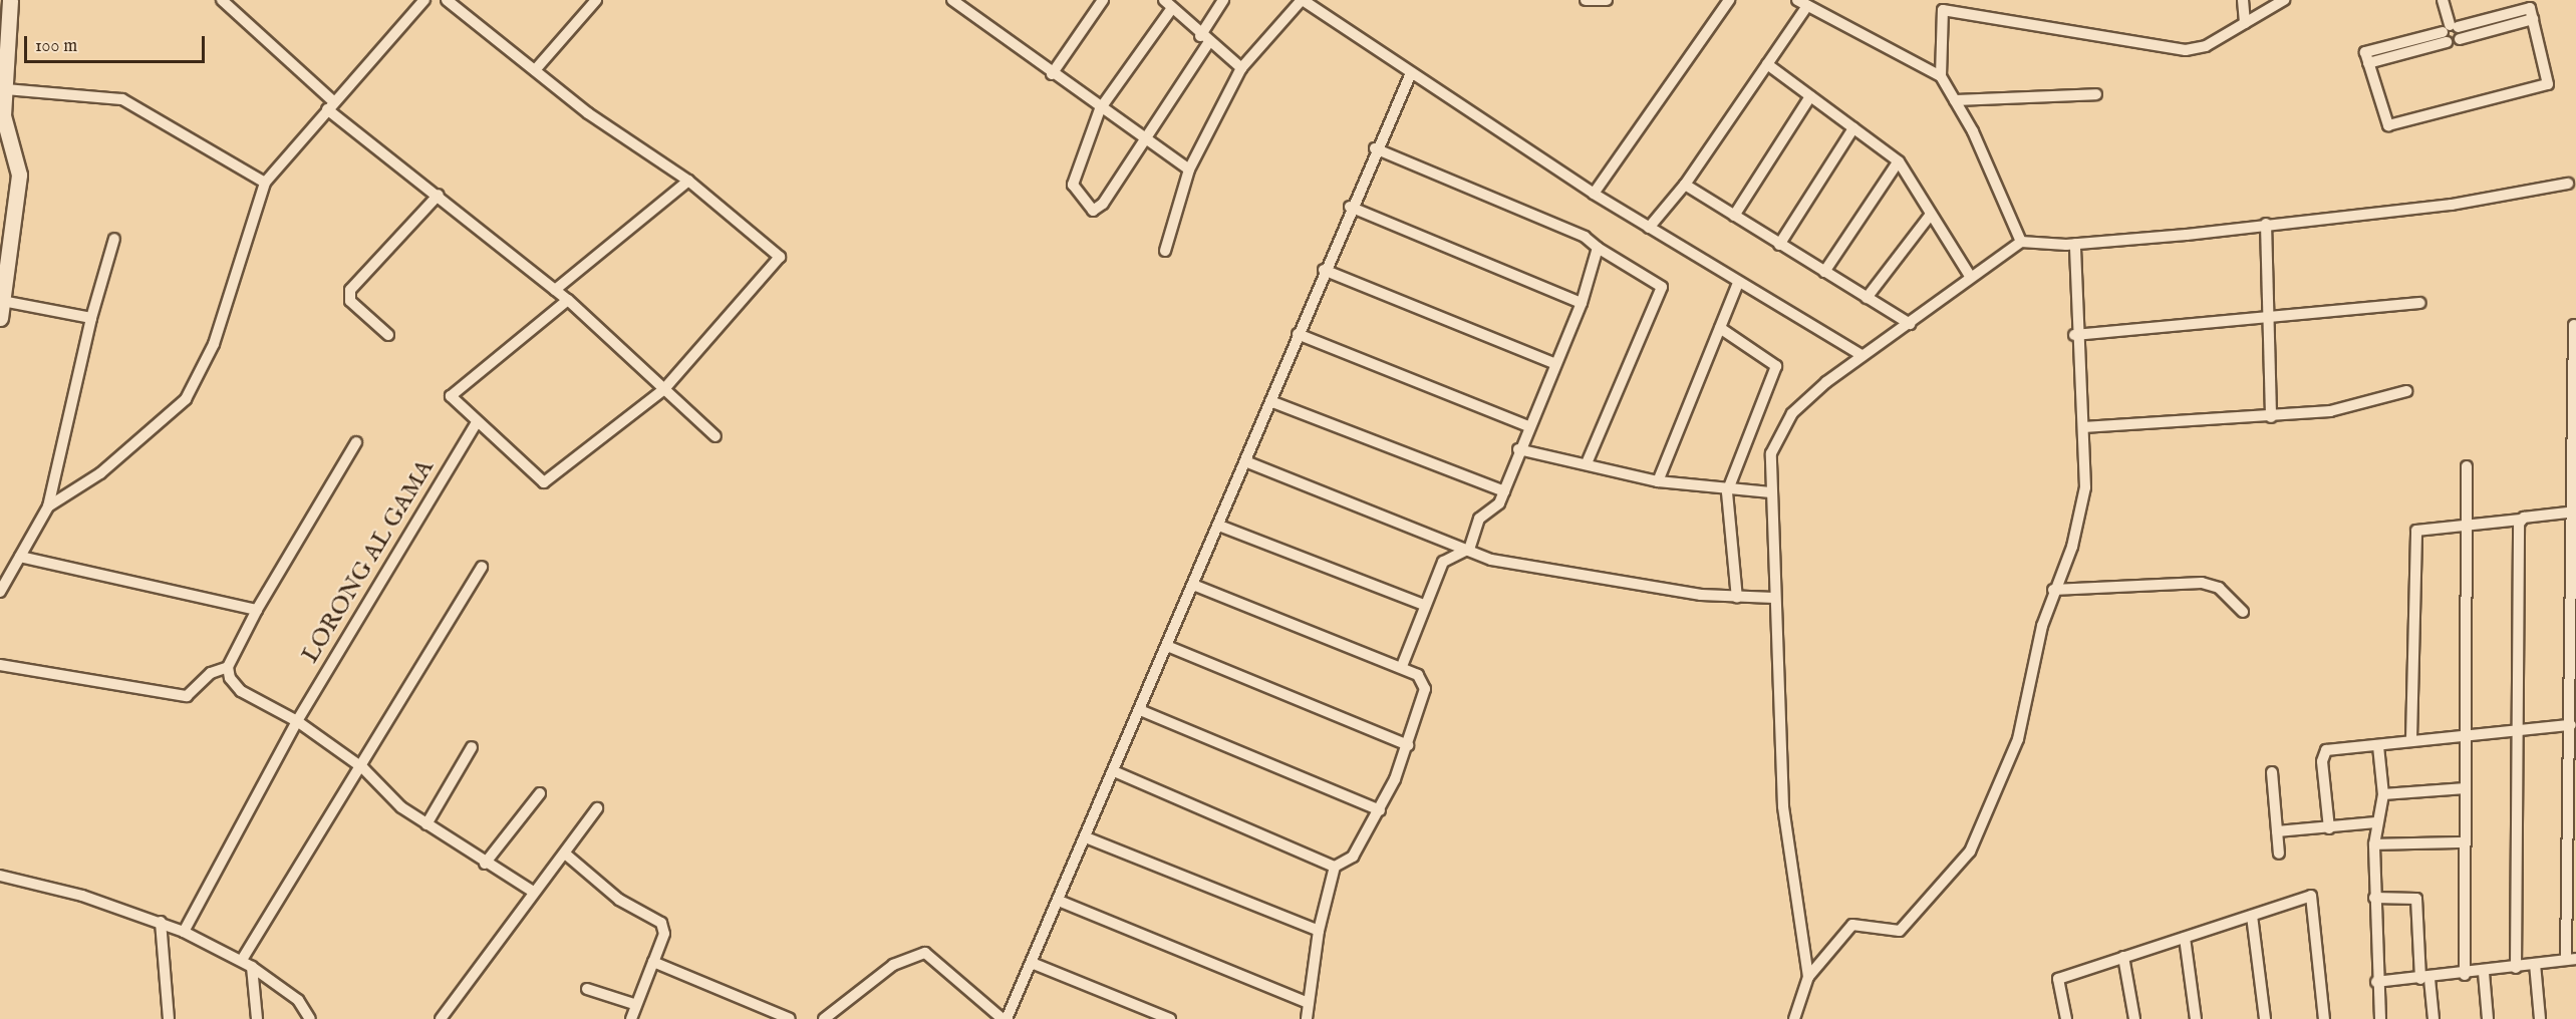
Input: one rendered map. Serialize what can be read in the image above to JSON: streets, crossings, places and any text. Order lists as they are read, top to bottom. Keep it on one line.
{"streets":{"street":["LORONG AL GAMA"]},"scale_bar":"100 m"}
